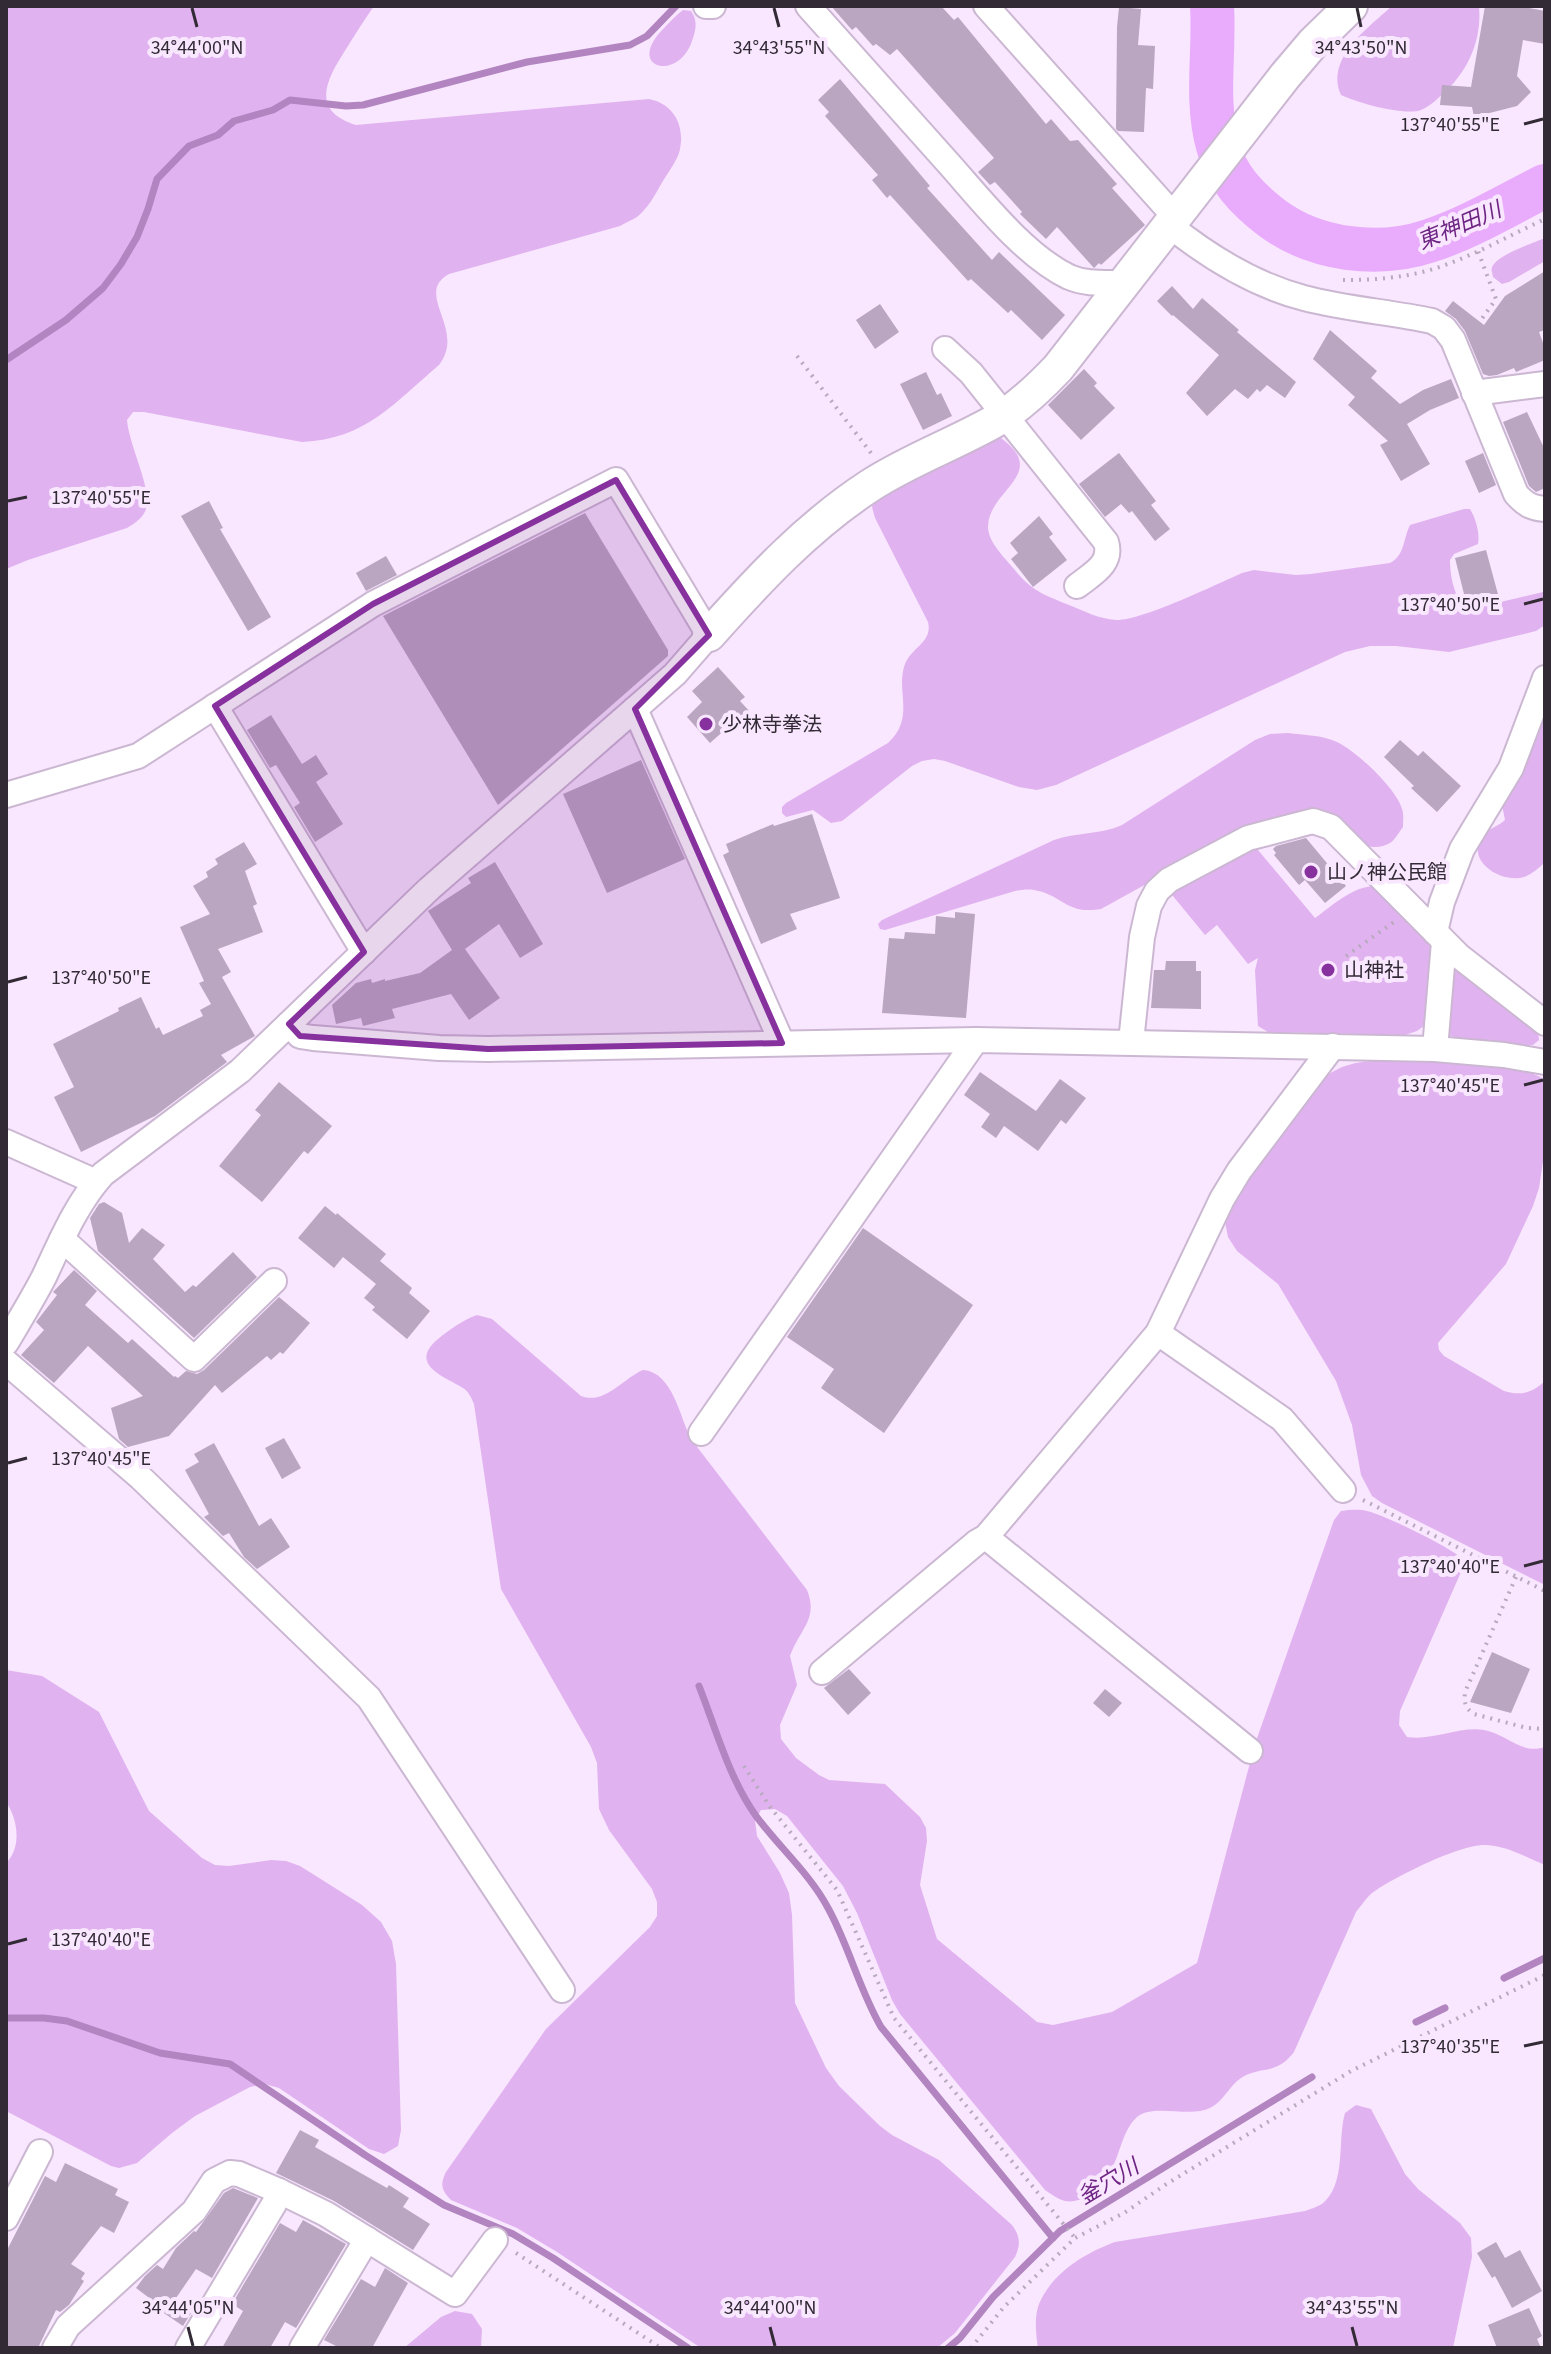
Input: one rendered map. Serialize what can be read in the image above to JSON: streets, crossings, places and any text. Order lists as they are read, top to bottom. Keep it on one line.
{"water":["東神田川","釜穴川"],"places":["少林寺拳法","山ノ神公民館","山神社"],"coordinates":["34°44'00\"N","34°43'55\"N","34°43'50\"N","137°40'55\"E","137°40'50\"E","137°40'45\"E","137°40'40\"E","137°40'35\"E","34°44'05\"N"]}
